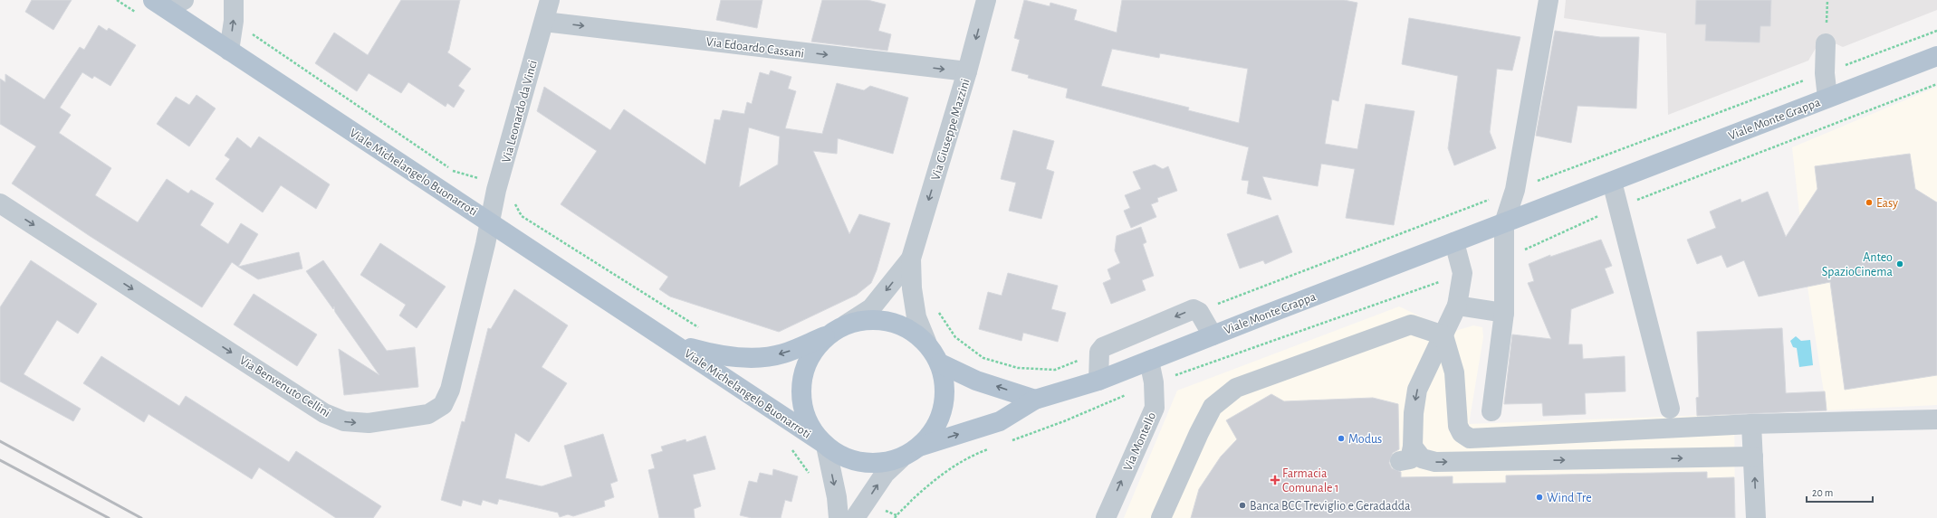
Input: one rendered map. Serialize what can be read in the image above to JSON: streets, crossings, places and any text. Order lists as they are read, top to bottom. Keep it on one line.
{"streets":{"main road":["Viale Monte Grappa","Viale Michelangelo Buonarroti"],"street":["Via Edoardo Cassani","Via Leonardo da Vinci","Via Giuseppe Mazzini","Via Benvenuto Cellini","Via Montello"]},"crossings":[["Via Edoardo Cassani","Via Leonardo da Vinci"],["Via Edoardo Cassani","Via Giuseppe Mazzini"],["Via Leonardo da Vinci","Viale Michelangelo Buonarroti"],["Via Leonardo da Vinci","Via Benvenuto Cellini"],["Viale Monte Grappa","Viale Michelangelo Buonarroti"],["Viale Monte Grappa","Via Montello"],["Viale Michelangelo Buonarroti","Via Benvenuto Cellini"]],"one_way":["Via Edoardo Cassani","Via Giuseppe Mazzini","Via Montello"],"places":{"other":["Easy","Anteo SpazioCinema","Modus","Wind Tre","Banca BCC Treviglio e Geradadda"],"health":["Farmacia Comunale 1"]},"scale_bar":"20 m"}
